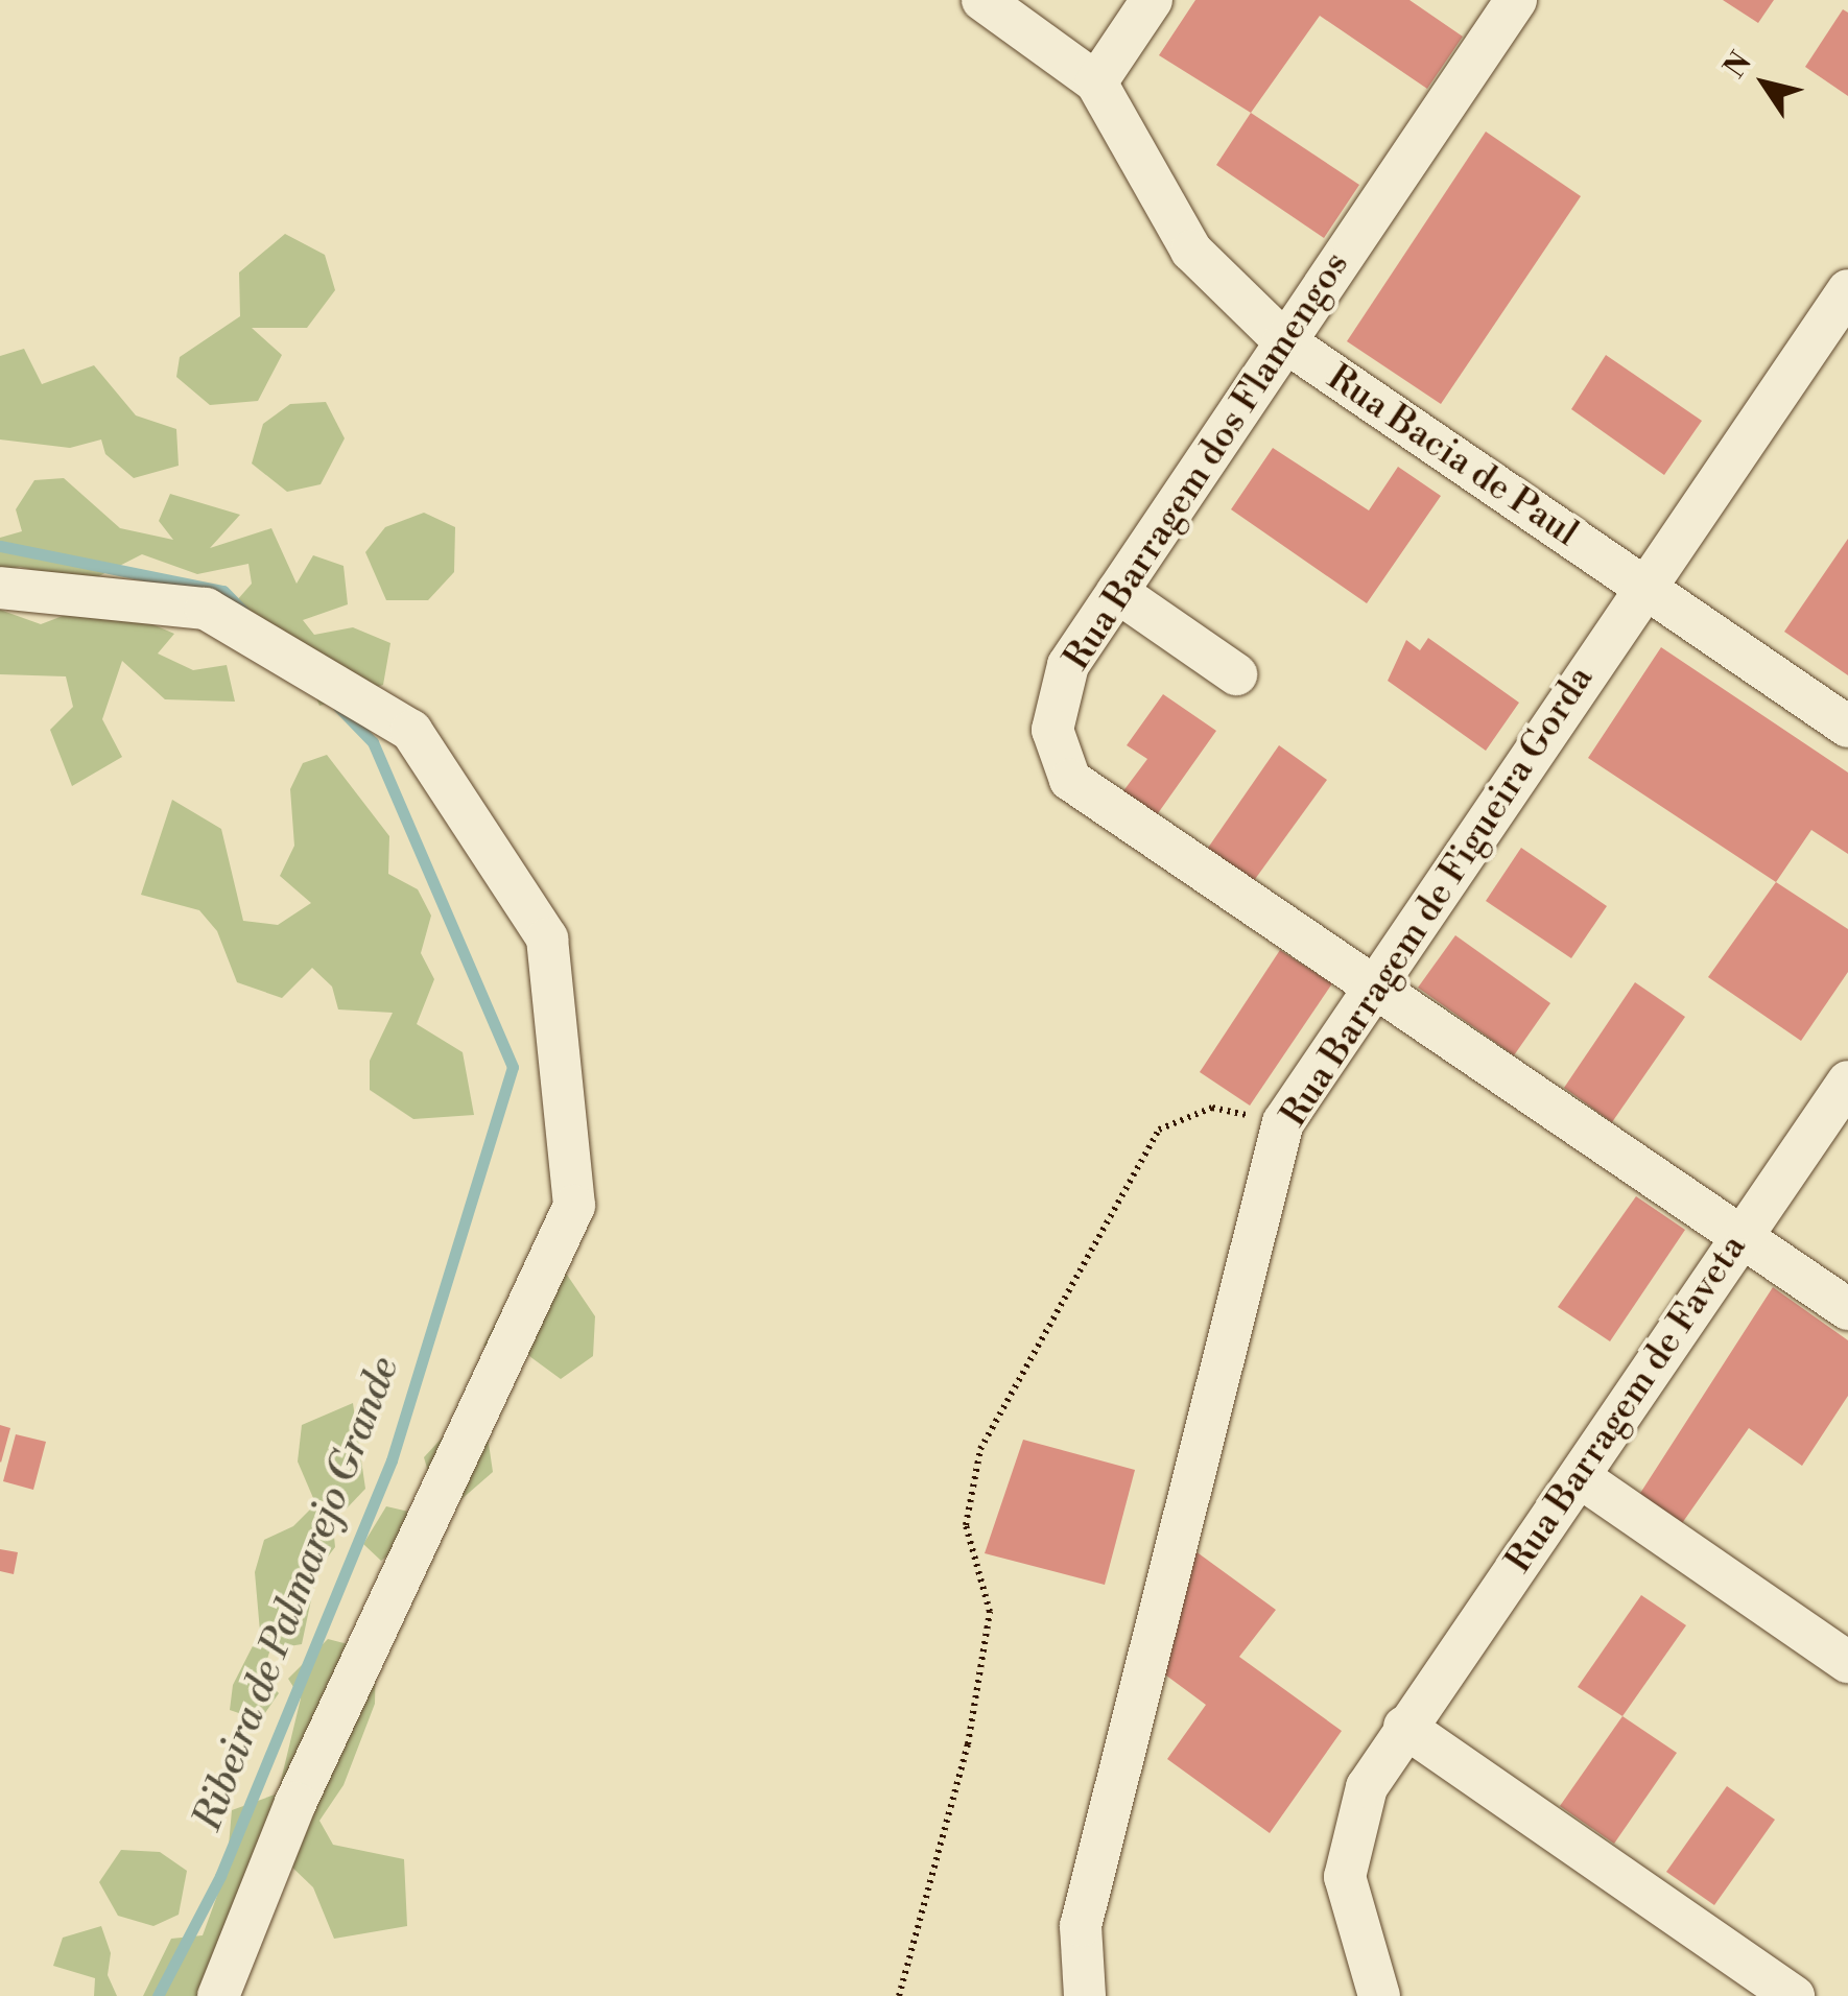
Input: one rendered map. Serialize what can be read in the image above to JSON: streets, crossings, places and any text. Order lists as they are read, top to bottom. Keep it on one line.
{"streets":{"street":["Rua Bacia de Paul","Rua Barragem dos Flamengos","Rua Barragem de Figueira Gorda","Rua Barragem de Faveta"]},"crossings":[["Rua Bacia de Paul","Rua Barragem dos Flamengos"],["Rua Bacia de Paul","Rua Barragem de Figueira Gorda"],["Rua Barragem dos Flamengos","Rua Barragem de Figueira Gorda"],["Rua Barragem dos Flamengos","Rua Barragem de Faveta"]],"water":["Ribeira de Palmarejo Grande"],"north":"top left"}
